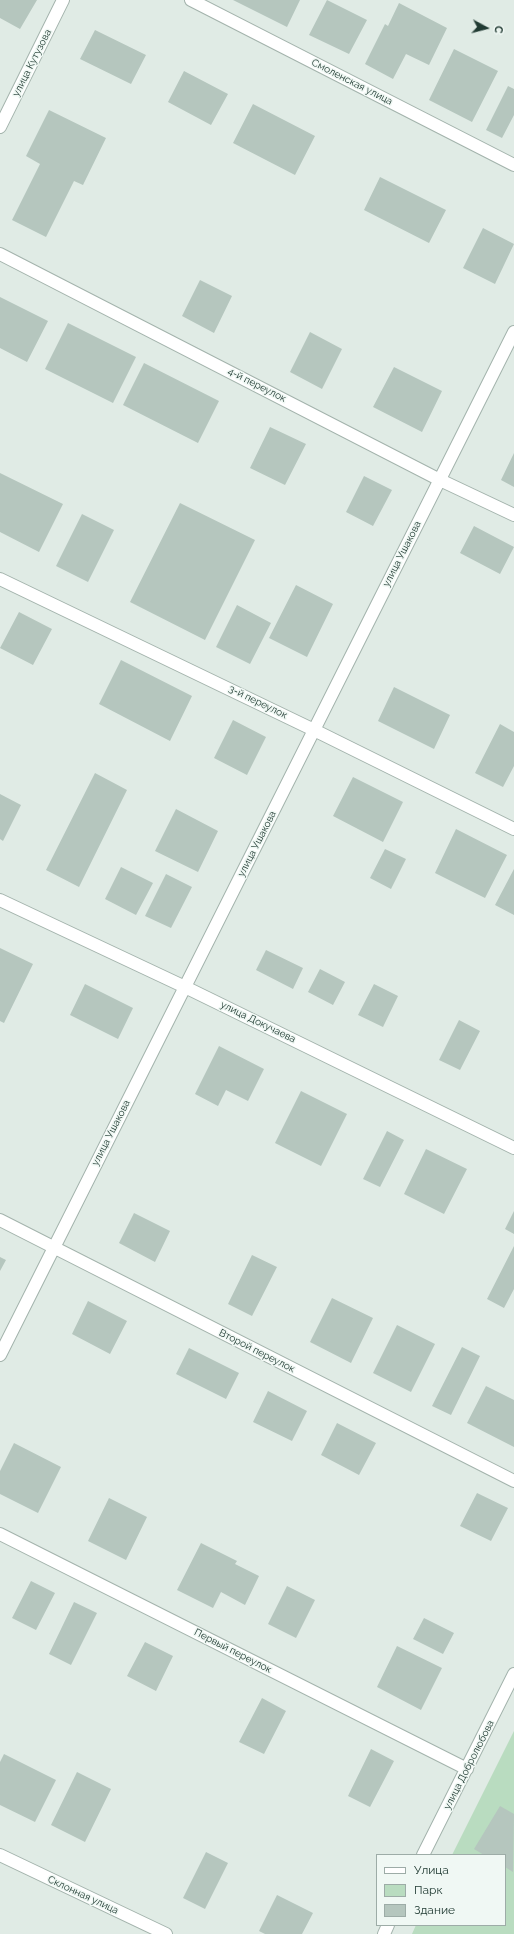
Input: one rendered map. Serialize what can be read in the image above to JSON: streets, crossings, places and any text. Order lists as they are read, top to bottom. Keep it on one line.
{"streets":{"street":["улица Кутузова","Смоленская улица","4-й переулок","улица Ушакова","3-й переулок","улица Докучаева","Второй переулок","Первый переулок","улица Добролюбова","Склонная улица"]},"crossings":[["4-й переулок","улица Ушакова"],["улица Ушакова","3-й переулок"],["улица Ушакова","улица Докучаева"],["улица Ушакова","Второй переулок"],["Первый переулок","улица Добролюбова"]],"legend":["Улица","Парк","Здание"],"north":"right"}
